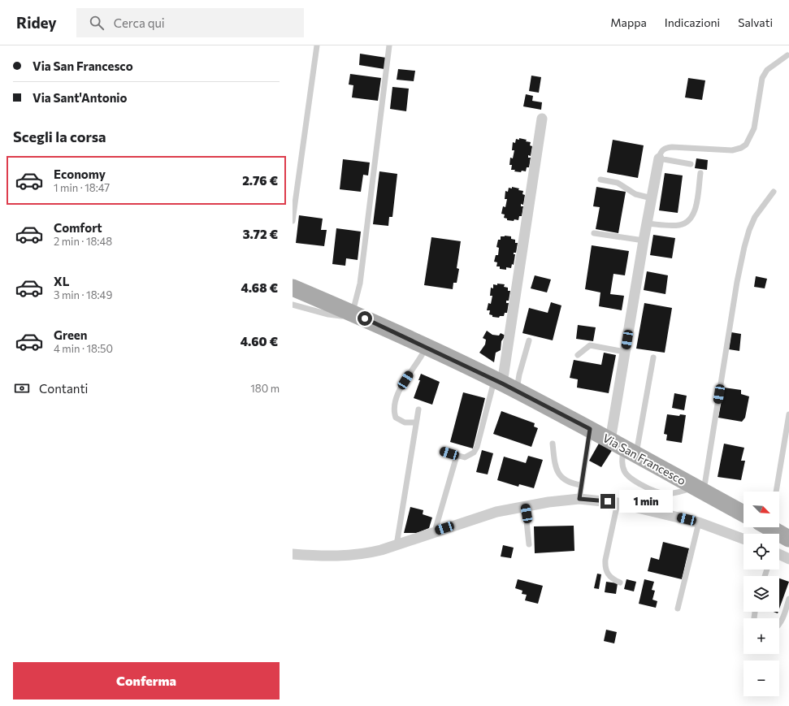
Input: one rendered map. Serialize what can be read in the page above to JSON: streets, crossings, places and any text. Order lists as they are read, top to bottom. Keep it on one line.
{"streets":{"main road":["Via San Francesco"]},"north":"bottom right","page":{"header":"Ridey","search":"Cerca qui","nav":["Mappa","Indicazioni","Salvati"],"banner":["Via San Francesco","Via Sant'Antonio"],"heading":"Scegli la corsa","list":[{"name":"Economy","note":"1 min · 18:47","value":"2.76 €"},{"name":"Comfort","note":"2 min · 18:48","value":"3.72 €"},{"name":"XL","note":"3 min · 18:49","value":"4.68 €"},{"name":"Green","note":"4 min · 18:50","value":"4.60 €"}],"pay":["Contanti","180 m"],"bubble":"1 min","map_buttons":["+","−"],"buttons":"Conferma"}}
